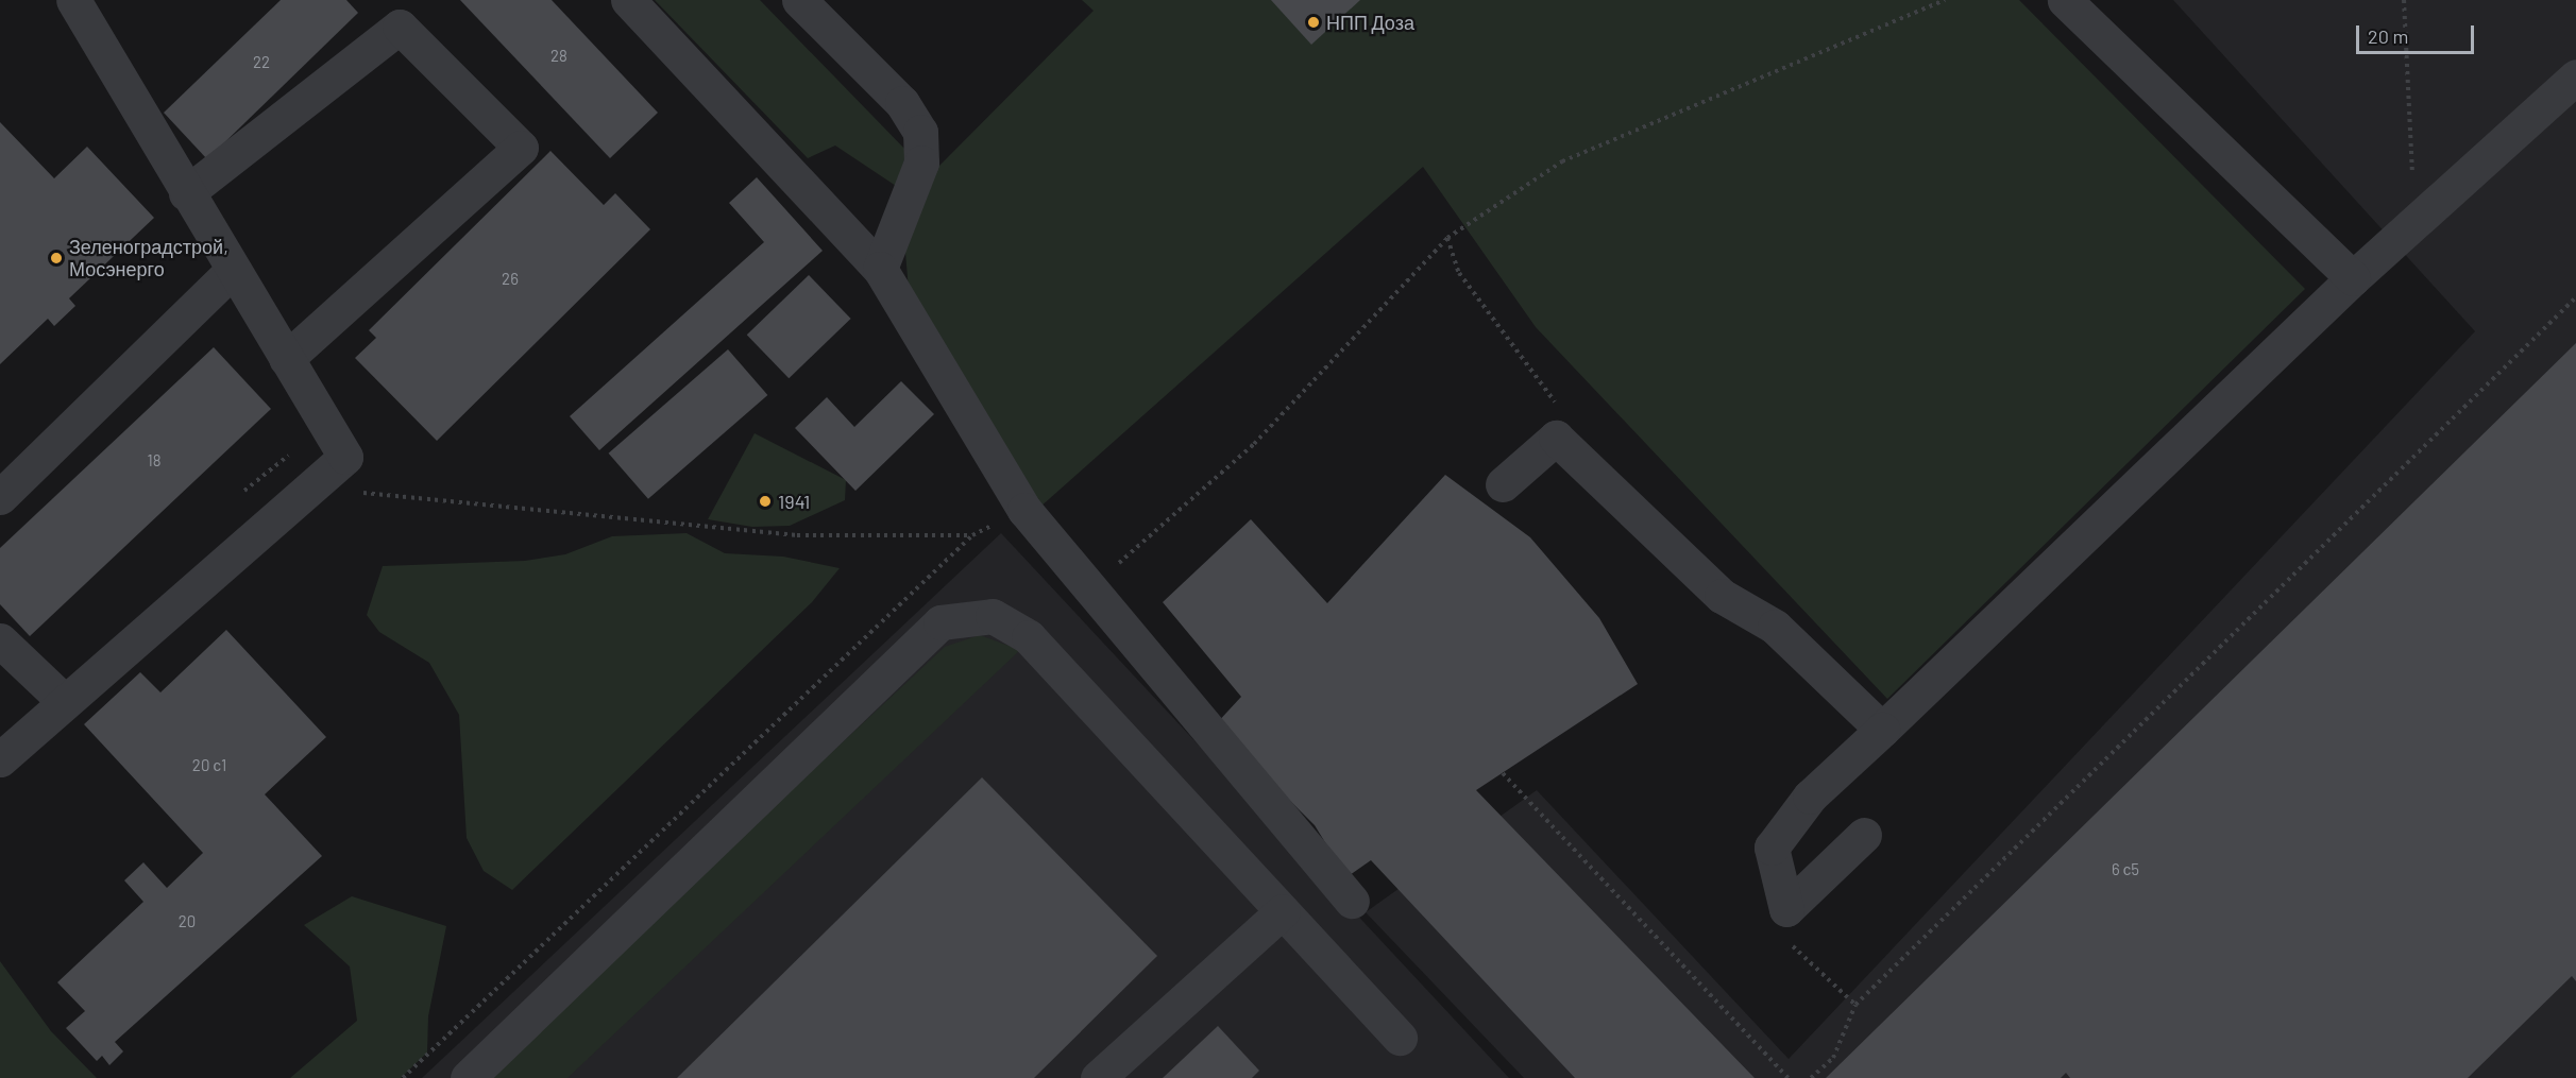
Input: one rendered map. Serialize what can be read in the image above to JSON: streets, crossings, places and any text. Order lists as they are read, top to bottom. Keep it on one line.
{"places":["НПП Доза","Зеленоградстрой, Мосэнерго","1941"],"house_numbers":["28","22","26","18","20 с1","6 с5","20"],"scale_bar":"20 m"}
